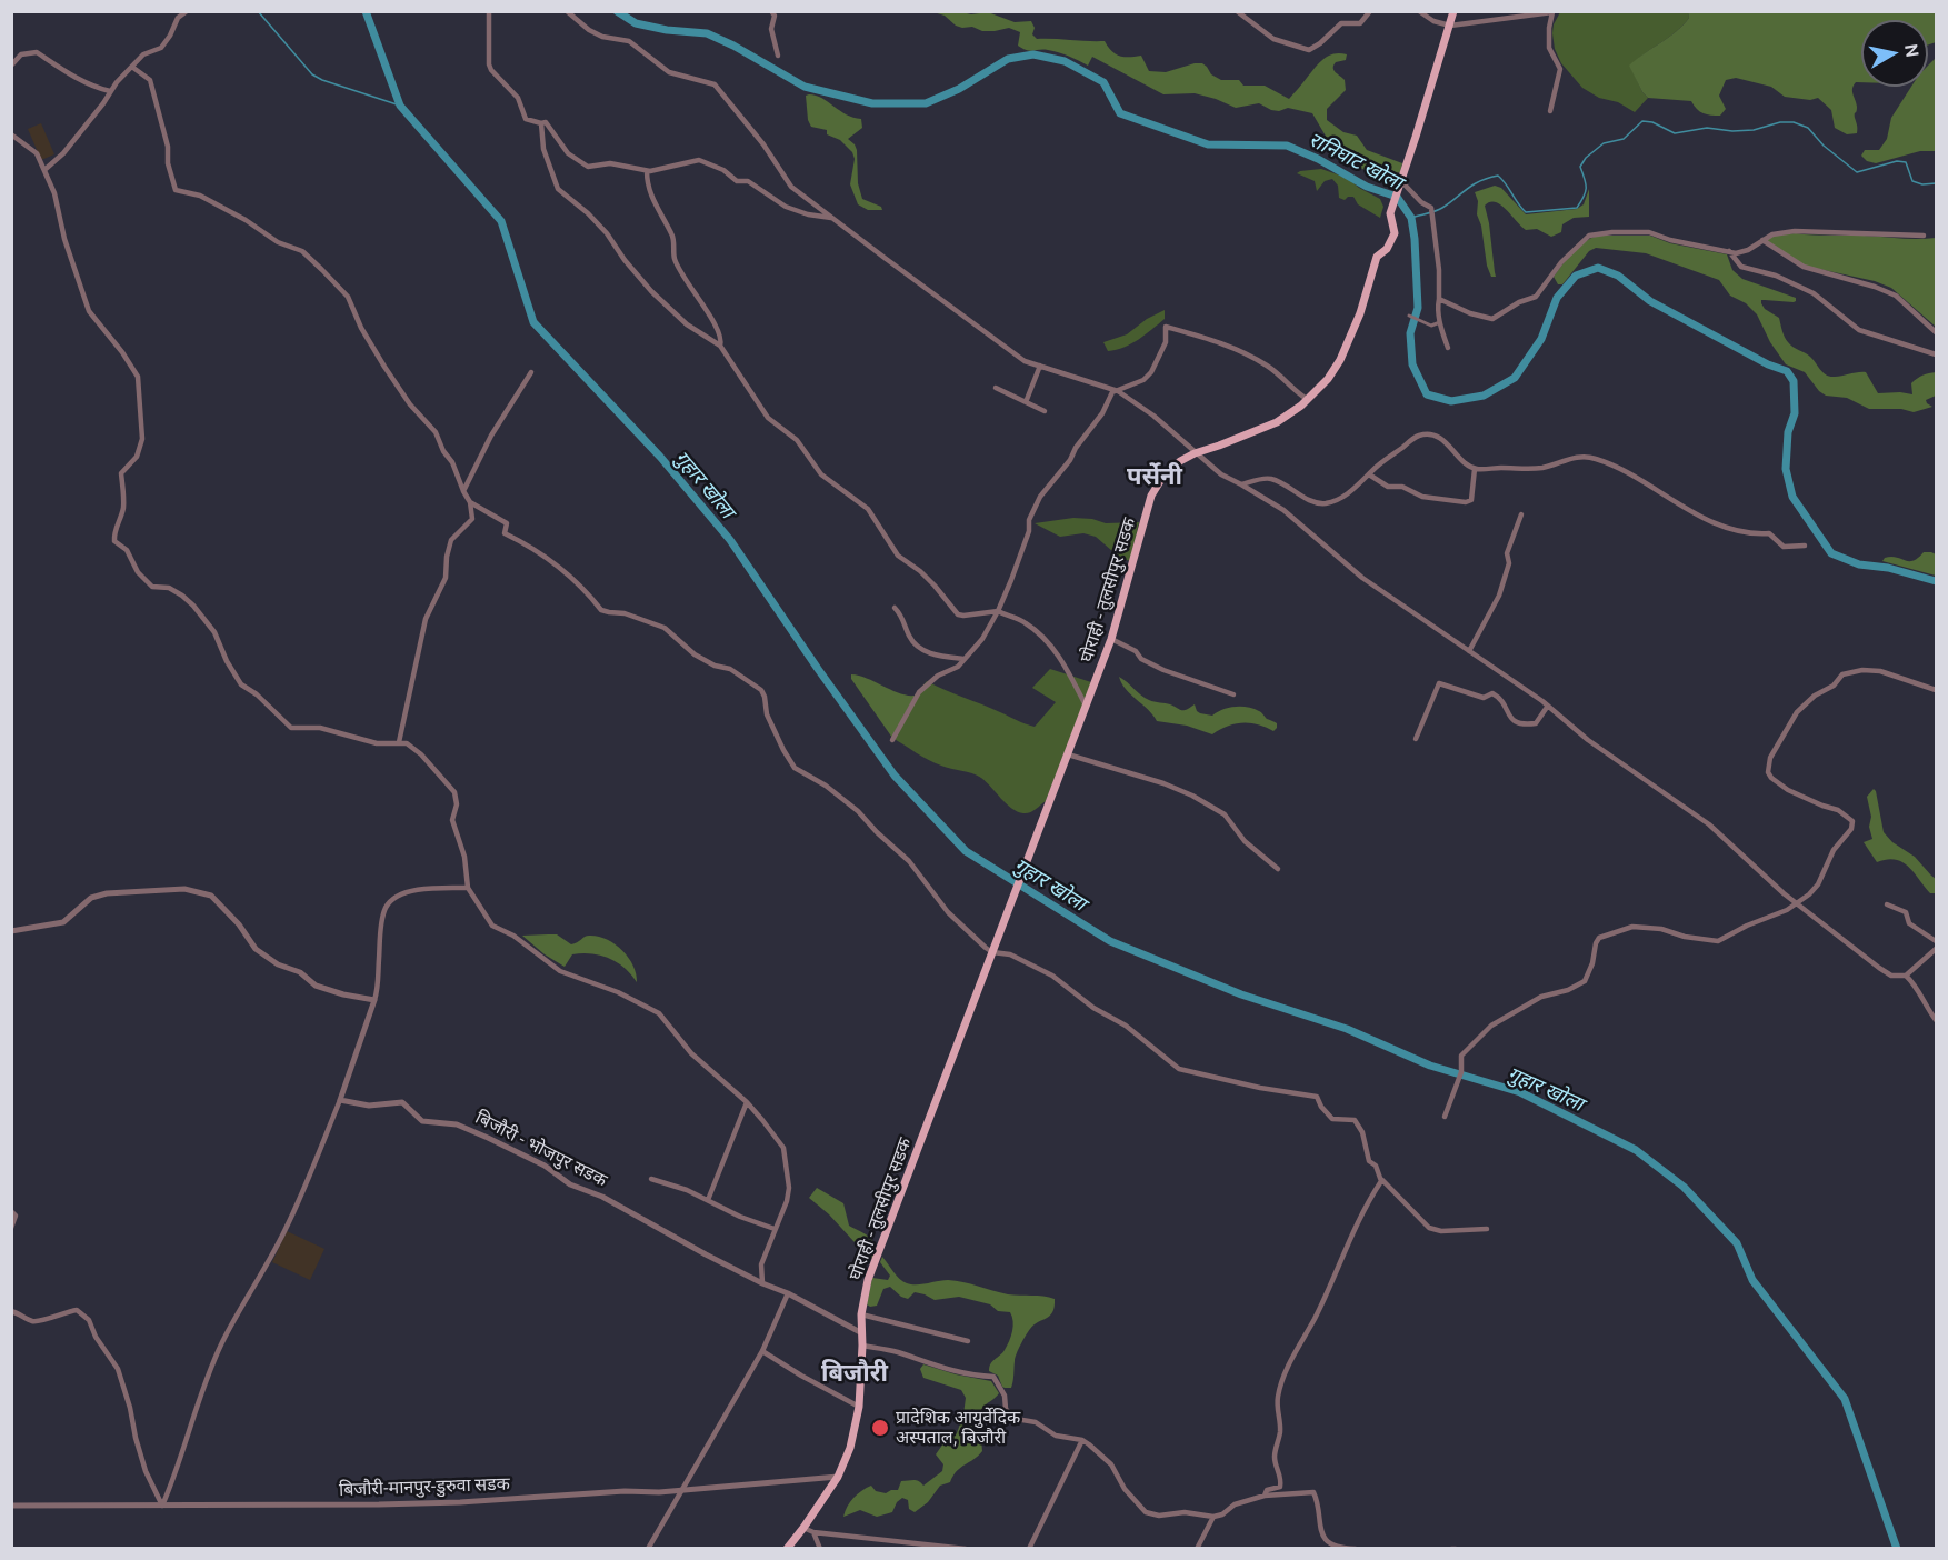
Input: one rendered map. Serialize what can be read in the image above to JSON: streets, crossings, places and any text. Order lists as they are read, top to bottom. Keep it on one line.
{"streets":{"main road":["घोराही - तुलसीपुर सडक"],"street":["बिजौरी - भोजपुर सडक","बिजौरी-मानपुर-डुरुवा सडक"]},"crossings":[["घोराही - तुलसीपुर सडक","बिजौरी - भोजपुर सडक"],["घोराही - तुलसीपुर सडक","बिजौरी-मानपुर-डुरुवा सडक"]],"districts":["पर्सेनी","बिजौरी"],"water":["रानिघाट खोला","गुहार खोला"],"places":["प्रादेशिक आयुर्वेदिक अस्पताल, बिजौरी"],"north":"right"}
